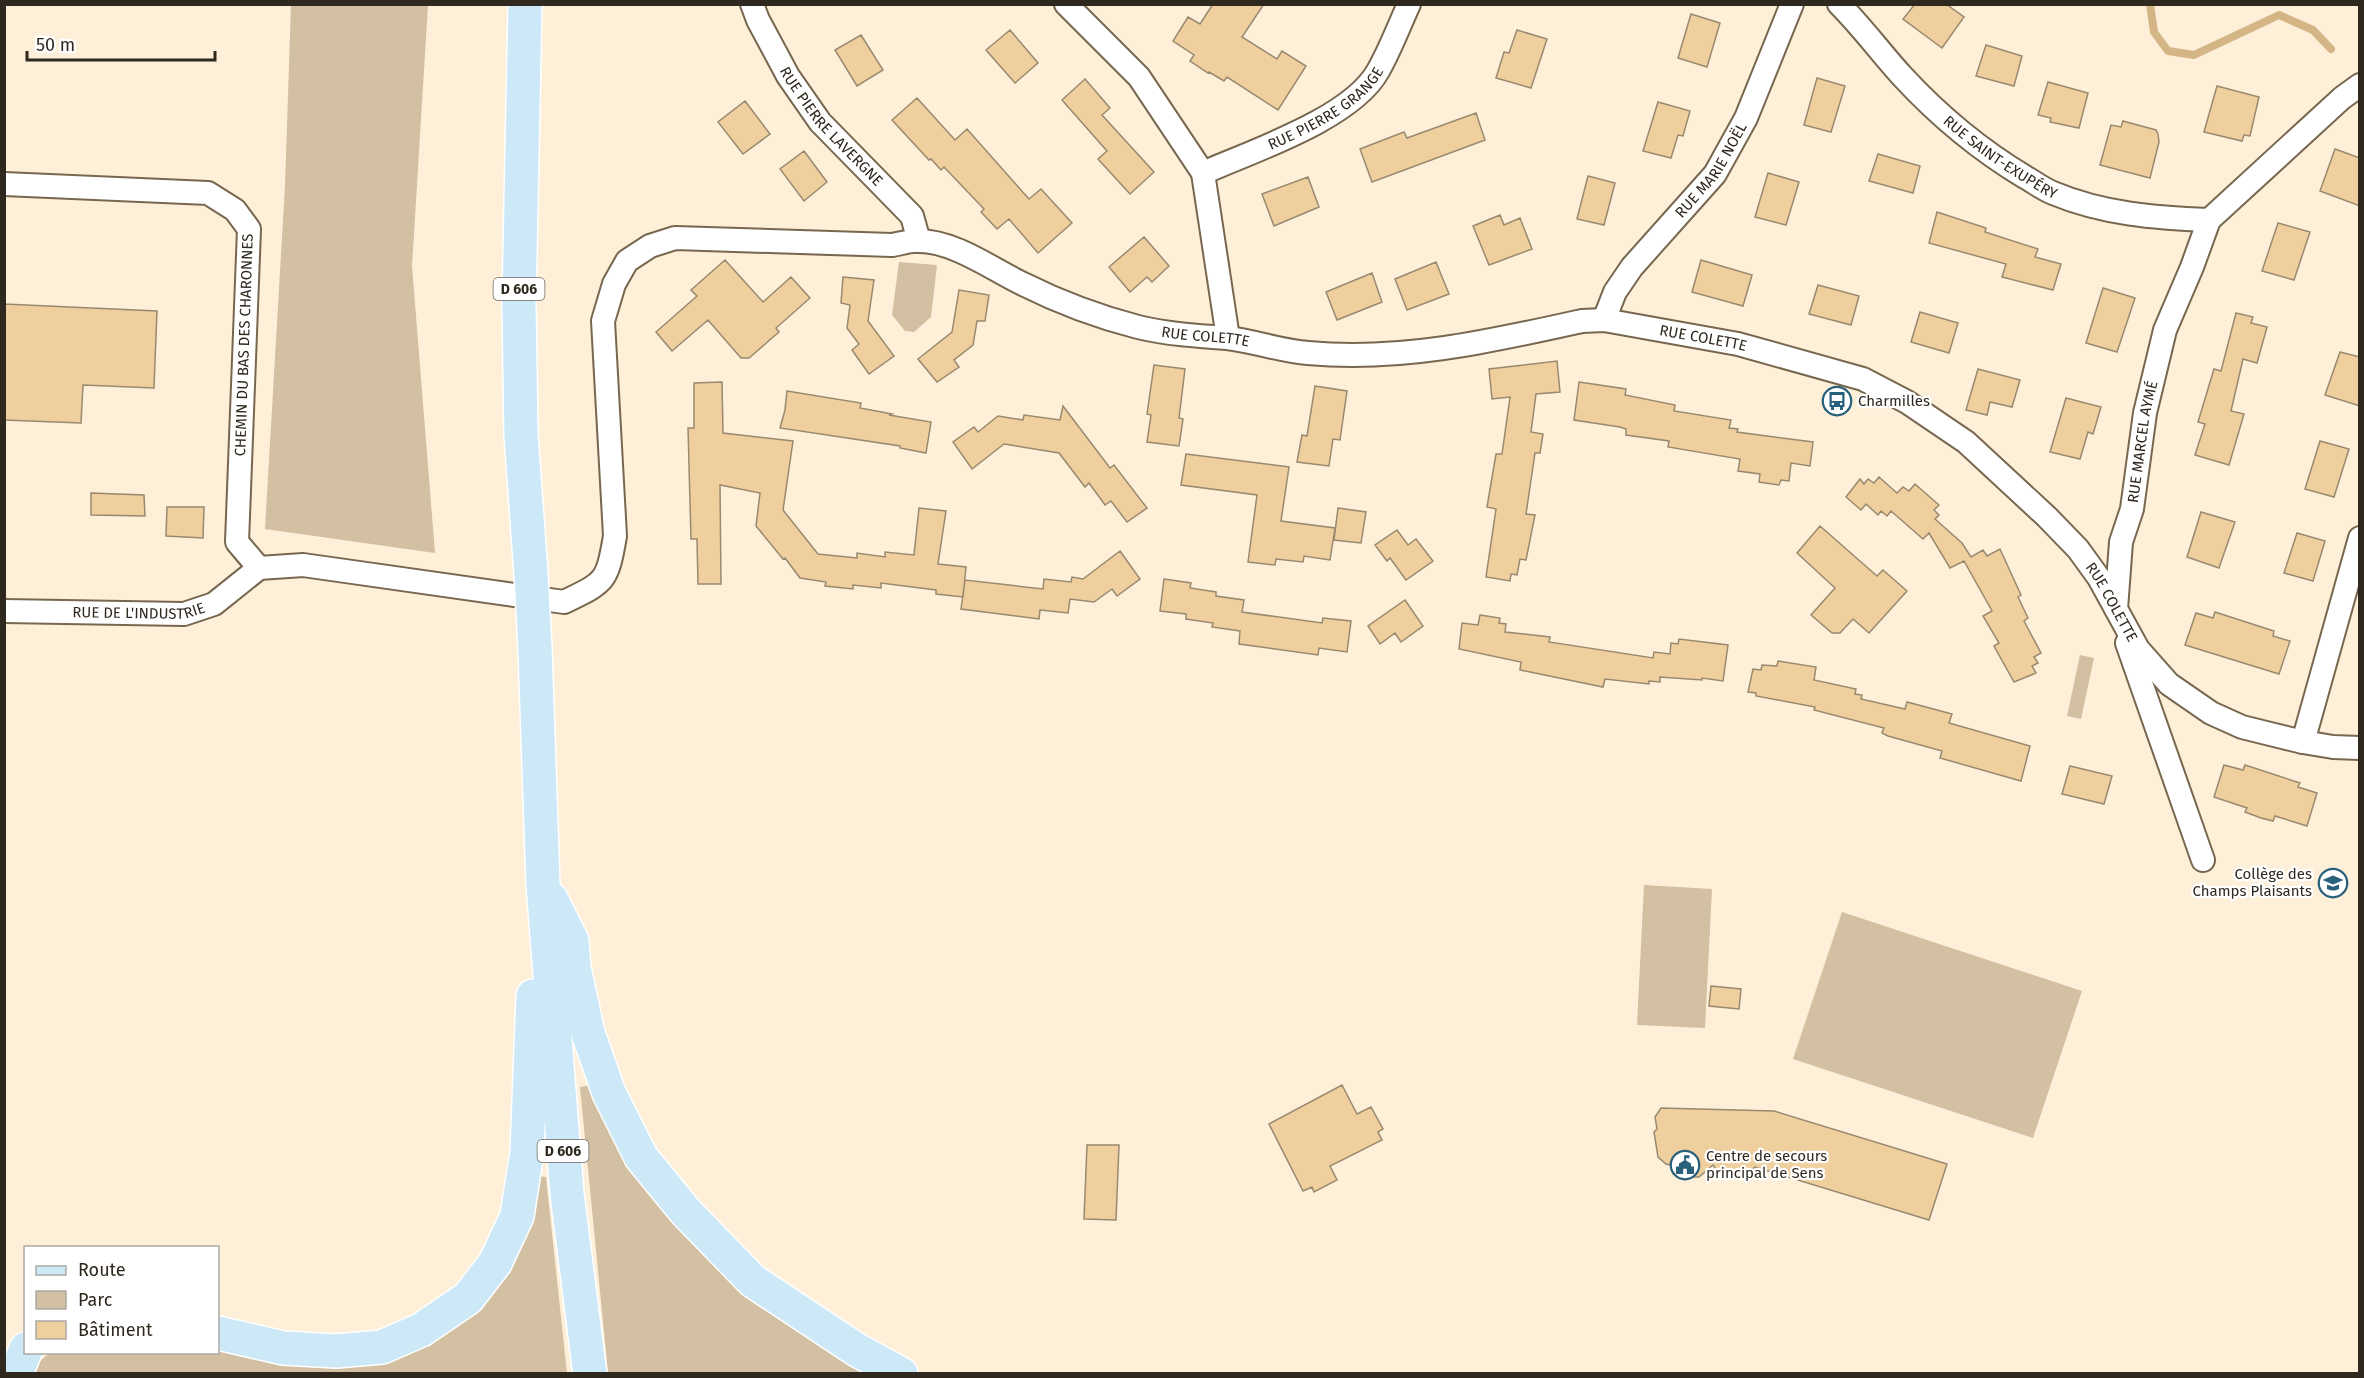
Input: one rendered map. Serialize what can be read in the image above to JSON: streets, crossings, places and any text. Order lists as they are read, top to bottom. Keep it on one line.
{"streets":{"main road":["D 606"],"street":["RUE PIERRE GRANGE","RUE PIERRE LAVERGNE","RUE SAINT-EXUPÉRY","RUE MARIE NOËL","RUE COLETTE","CHEMIN DU BAS DES CHARONNES","RUE MARCEL AYMÉ","RUE DE L'INDUSTRIE"]},"crossings":[["RUE PIERRE LAVERGNE","RUE COLETTE"],["RUE SAINT-EXUPÉRY","RUE MARCEL AYMÉ"],["RUE MARIE NOËL","RUE COLETTE"],["RUE COLETTE","RUE MARCEL AYMÉ"],["CHEMIN DU BAS DES CHARONNES","RUE DE L'INDUSTRIE"]],"places":{"bus stop":["Charmilles"],"school or university":["Collège des Champs Plaisants"],"public building":["Centre de secours principal de Sens"]},"legend":["Route","Parc","Bâtiment"],"scale_bar":"50 m"}
